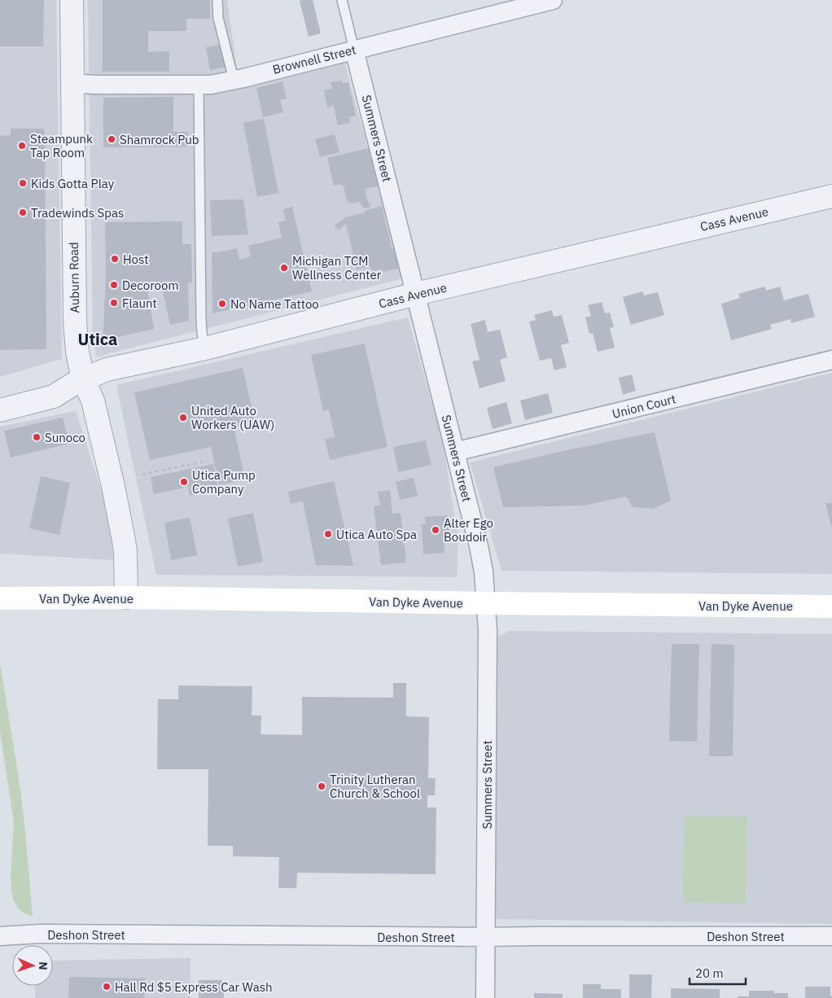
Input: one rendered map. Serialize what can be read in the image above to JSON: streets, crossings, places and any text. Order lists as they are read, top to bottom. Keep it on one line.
{"streets":{"main road":["Van Dyke Avenue"],"street":["Brownell Street","Summers Street","Cass Avenue","Auburn Road","Union Court","Deshon Street"]},"crossings":[["Brownell Street","Summers Street"],["Brownell Street","Auburn Road"],["Summers Street","Cass Avenue"],["Summers Street","Union Court"],["Summers Street","Van Dyke Avenue"],["Summers Street","Deshon Street"],["Cass Avenue","Auburn Road"],["Auburn Road","Van Dyke Avenue"]],"districts":["Utica"],"places":["Shamrock Pub","Steampunk Tap Room","Kids Gotta Play","Tradewinds Spas","Host","Michigan TCM Wellness Center","Decoroom","Flaunt","No Name Tattoo","United Auto Workers (UAW)","Sunoco","Utica Pump Company","Alter Ego Boudoir","Utica Auto Spa","Trinity Lutheran Church & School","Hall Rd $5 Express Car Wash"],"scale_bar":"20 m","north":"right"}
